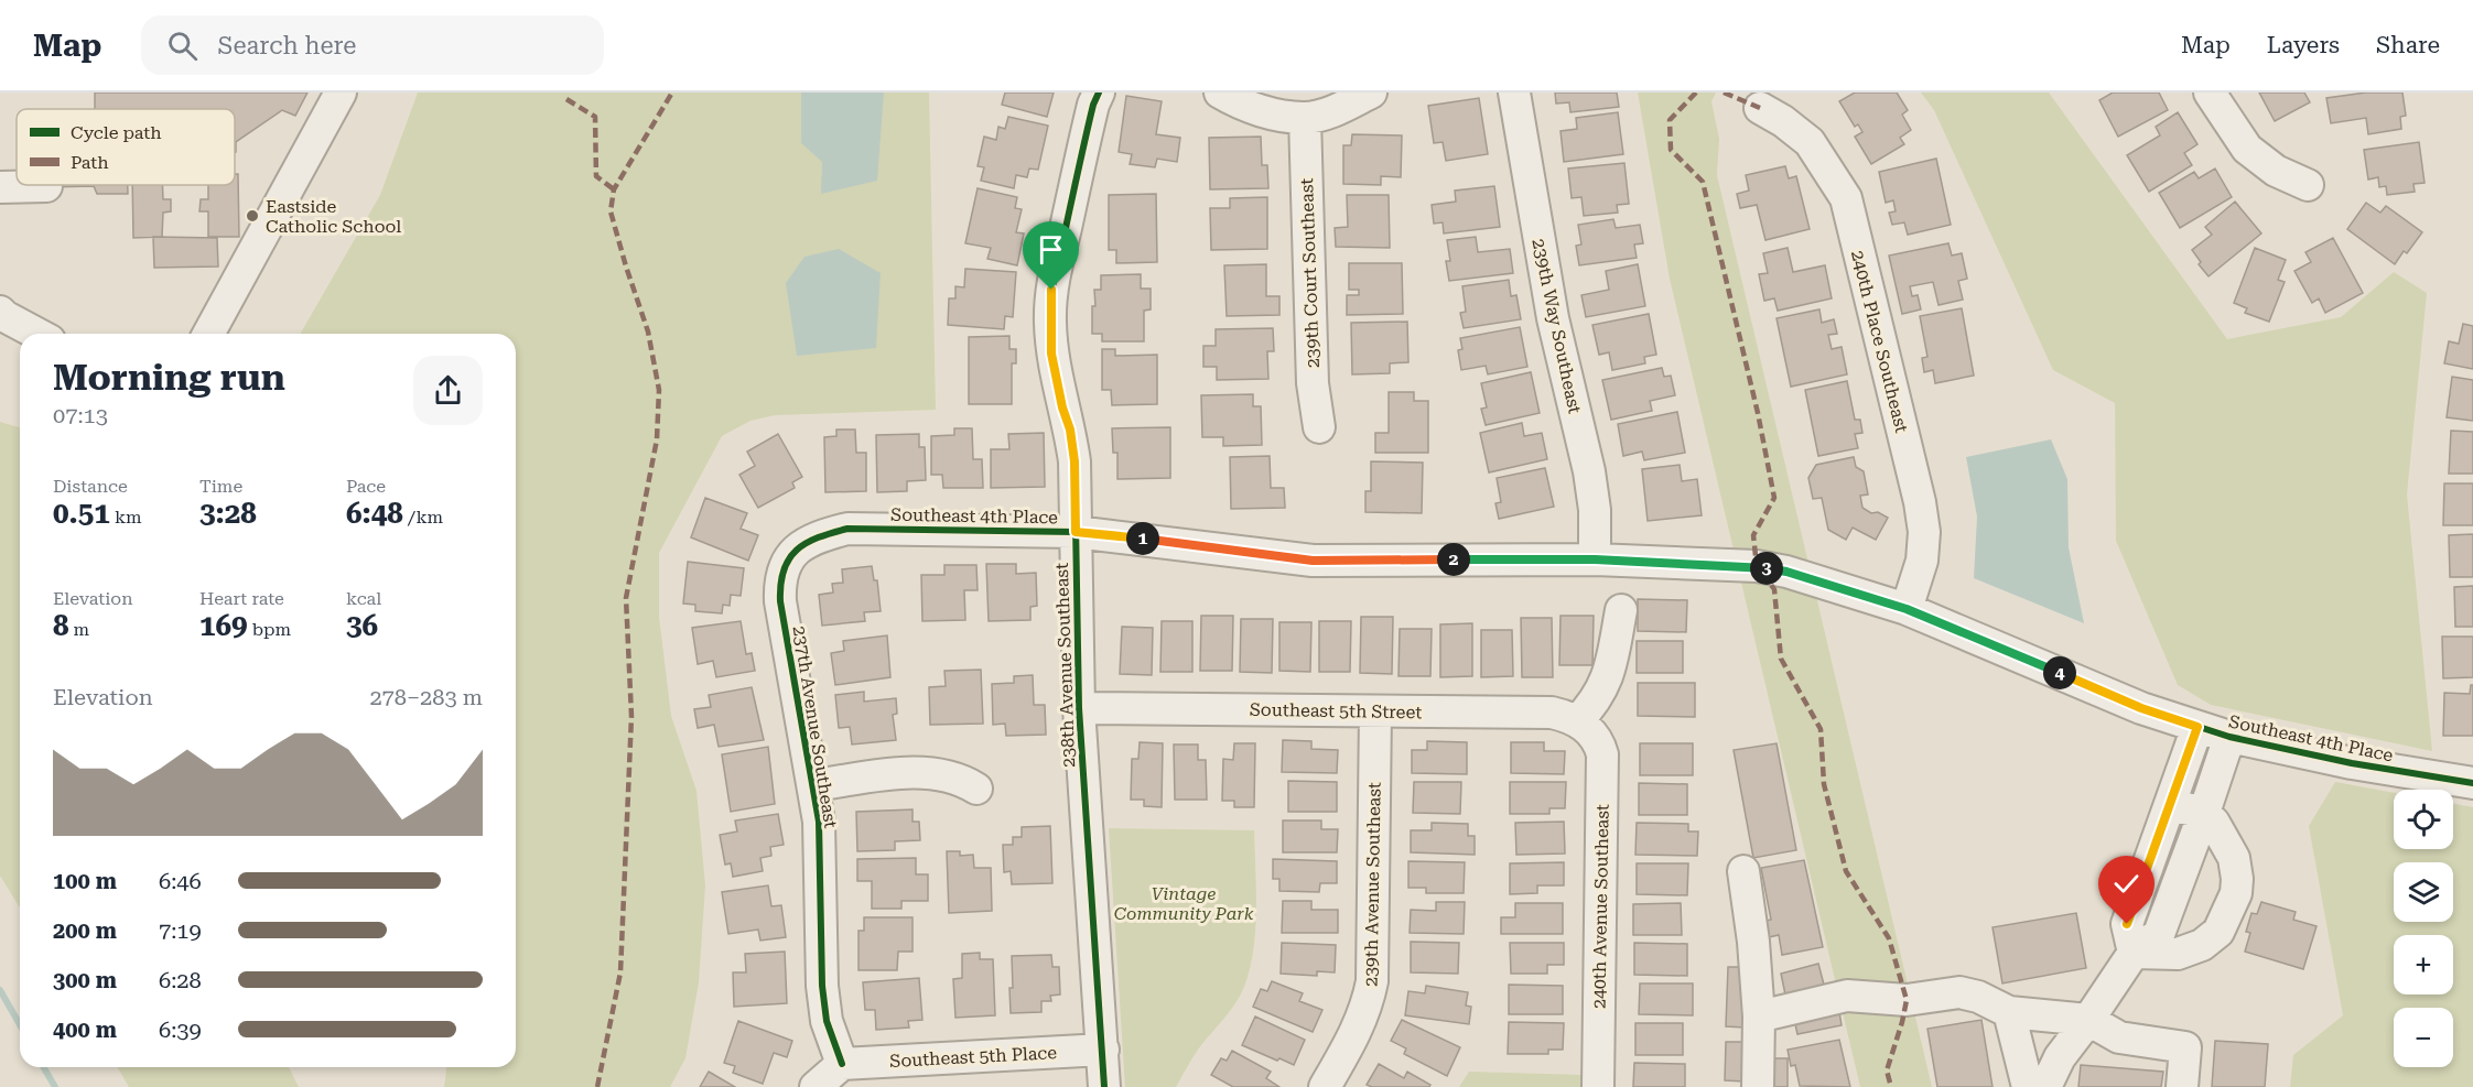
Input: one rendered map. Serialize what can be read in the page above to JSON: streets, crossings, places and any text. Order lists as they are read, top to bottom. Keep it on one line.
{"streets":{"street":["239th Court Southeast","239th Way Southeast","240th Place Southeast","Southeast 4th Place","238th Avenue Southeast","Southeast 5th Street","237th Avenue Southeast","239th Avenue Southeast","240th Avenue Southeast","Southeast 5th Place"]},"crossings":[["239th Way Southeast","Southeast 4th Place"],["240th Place Southeast","Southeast 4th Place"],["Southeast 4th Place","238th Avenue Southeast"],["Southeast 4th Place","237th Avenue Southeast"],["238th Avenue Southeast","Southeast 5th Street"],["238th Avenue Southeast","Southeast 5th Place"],["Southeast 5th Street","239th Avenue Southeast"],["Southeast 5th Street","240th Avenue Southeast"],["237th Avenue Southeast","Southeast 5th Place"]],"parks":["Vintage Community Park"],"places":["Eastside Catholic School"],"legend":["Cycle path","Path"],"page":{"header":"Map","search":"Search here","nav":["Map","Layers","Share"],"heading":["Morning run","07:13"],"stats":[["Distance","0.51 km"],["Time","3:28"],["Pace","6:48 /km"],["Elevation","8 m"],["Heart rate","169 bpm"],["kcal","36"]],"pins":["1","2","3","4"],"chart":["Elevation","278–283 m"],"map_buttons":["+","−"],"list":[{"name":"100 m","note":"6:46"},{"name":"200 m","note":"7:19"},{"name":"300 m","note":"6:28"},{"name":"400 m","note":"6:39"}]}}
